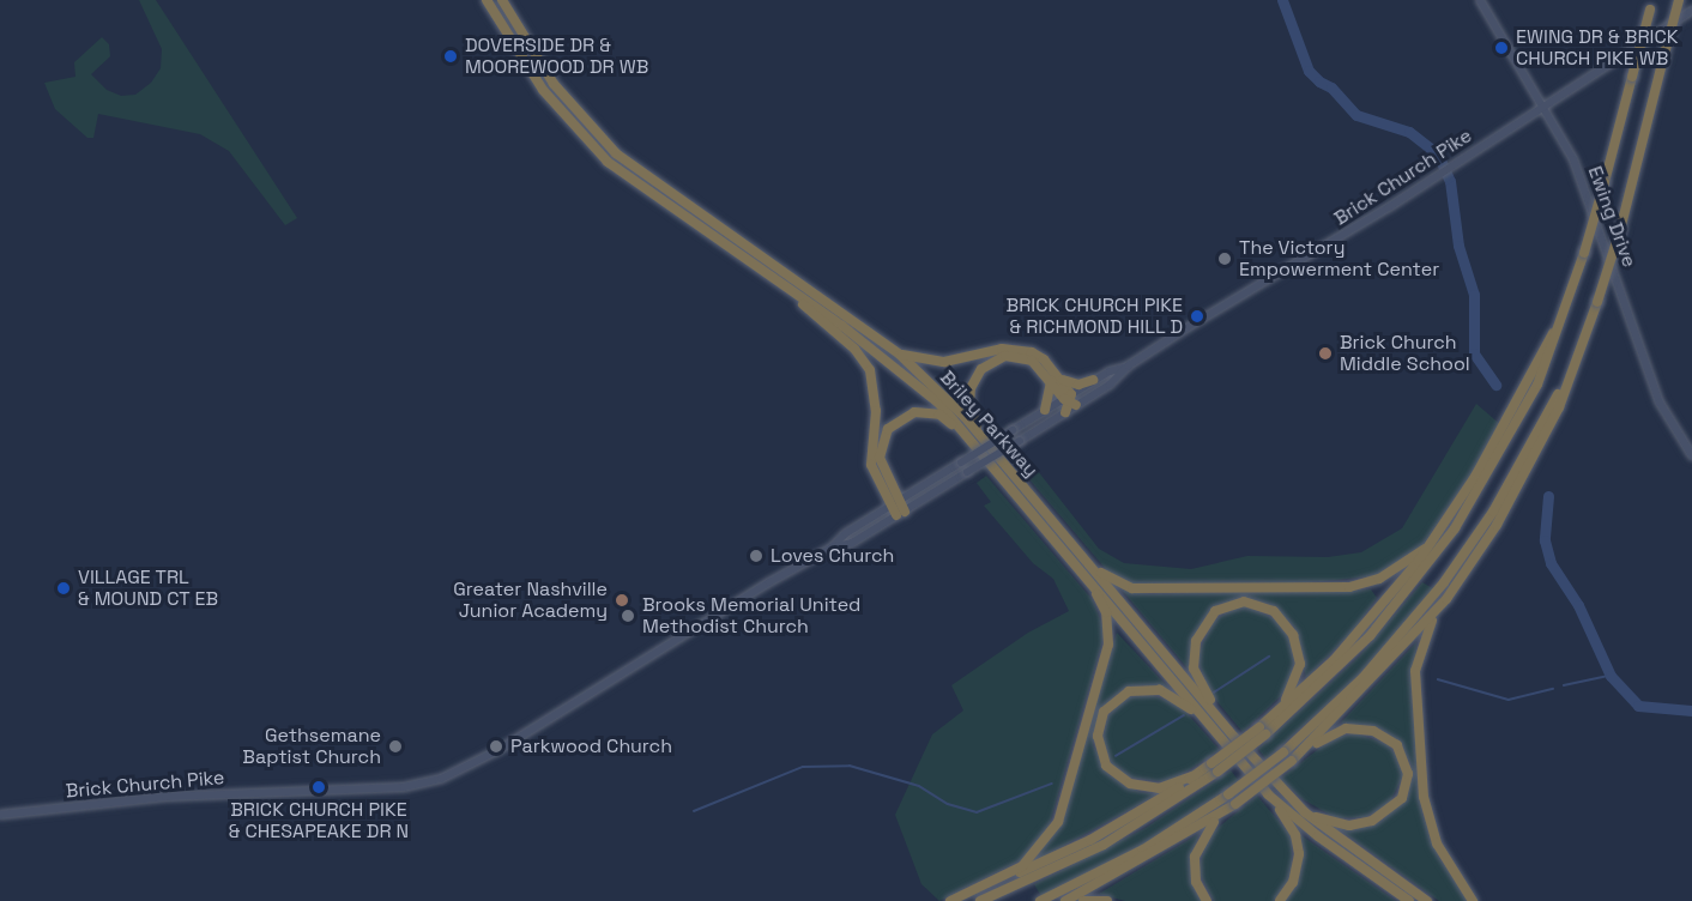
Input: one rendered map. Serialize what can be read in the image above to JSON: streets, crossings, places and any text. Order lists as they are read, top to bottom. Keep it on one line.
{"streets":{"highway":["Briley Parkway"],"main road":["Brick Church Pike","Ewing Drive"]},"crossings":[["Brick Church Pike","Ewing Drive"]],"places":["EWING DR & BRICK CHURCH PIKE WB","DOVERSIDE DR & MOOREWOOD DR WB","The Victory Empowerment Center","BRICK CHURCH PIKE & RICHMOND HILL D","Brick Church Middle School","Loves Church","VILLAGE TRL & MOUND CT EB","Greater Nashville Junior Academy","Brooks Memorial United Methodist Church","Gethsemane Baptist Church","Parkwood Church","BRICK CHURCH PIKE & CHESAPEAKE DR N"]}
